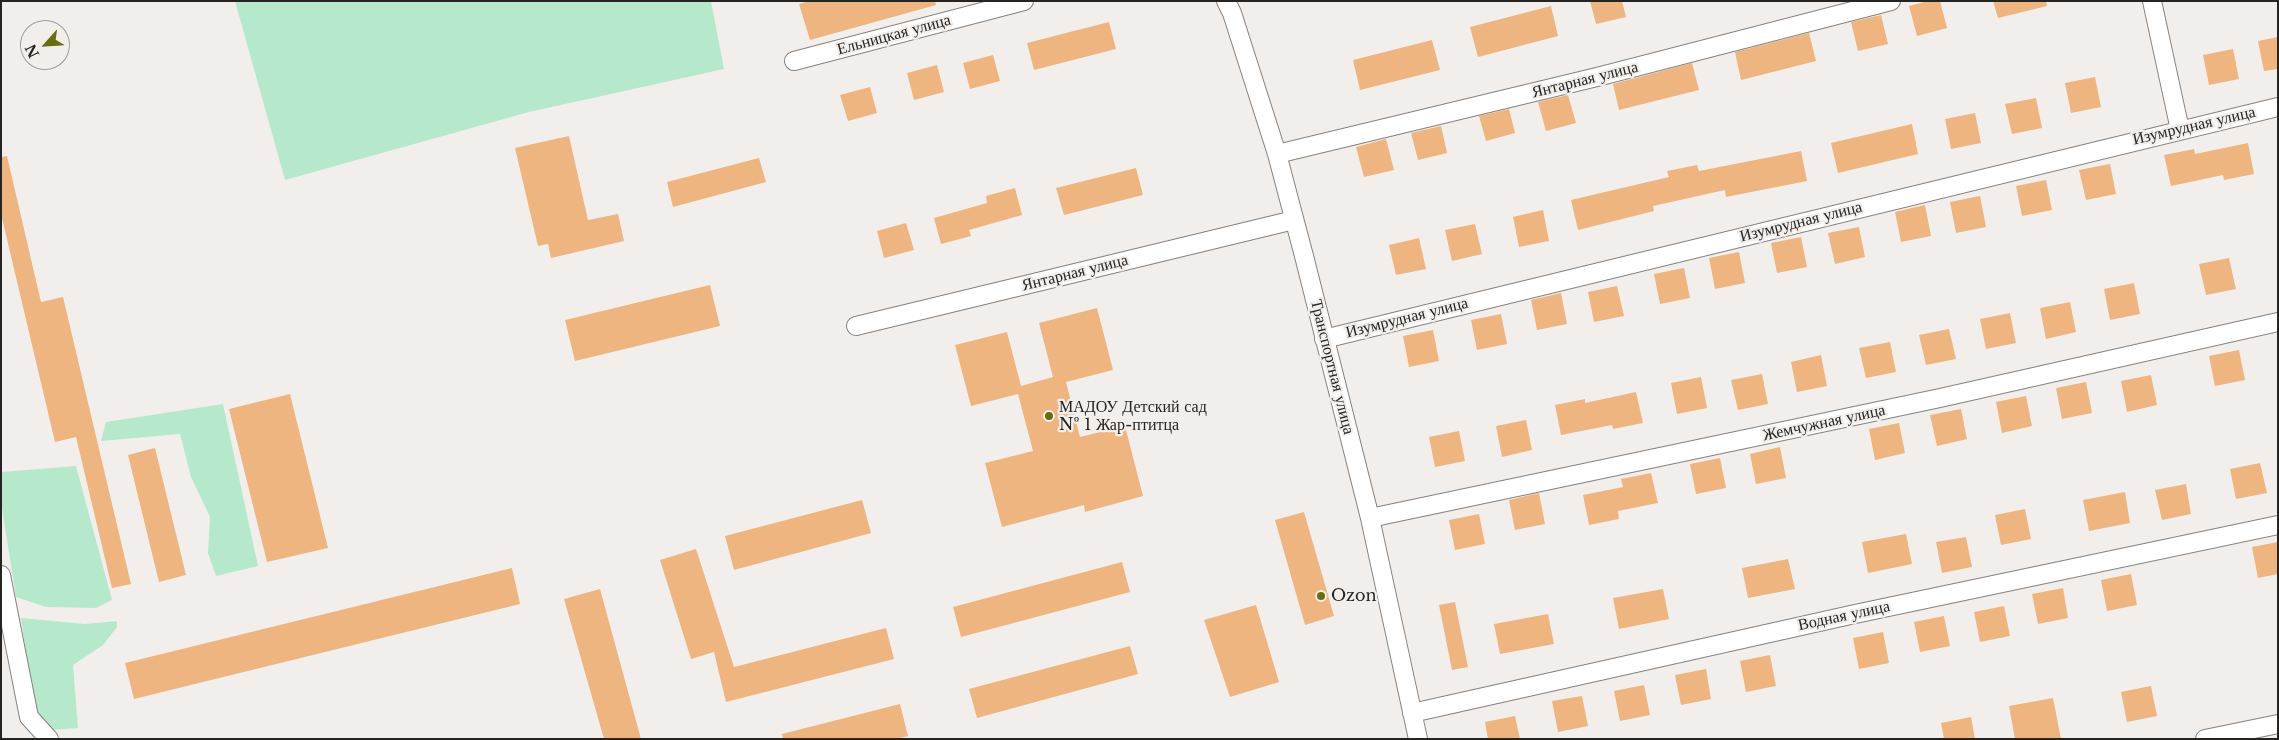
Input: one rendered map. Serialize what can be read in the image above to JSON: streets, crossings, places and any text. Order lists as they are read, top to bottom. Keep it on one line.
{"streets":{"street":["Ельницкая улица","Янтарная улица","Изумрудная улица","Транспортная улица","Жемчужная улица","Водная улица"]},"crossings":[["Янтарная улица","Транспортная улица"],["Изумрудная улица","Транспортная улица"],["Транспортная улица","Жемчужная улица"],["Транспортная улица","Водная улица"]],"places":["МАДОУ Детский сад № 1 Жар-птитца","Ozon"],"north":"bottom left"}
